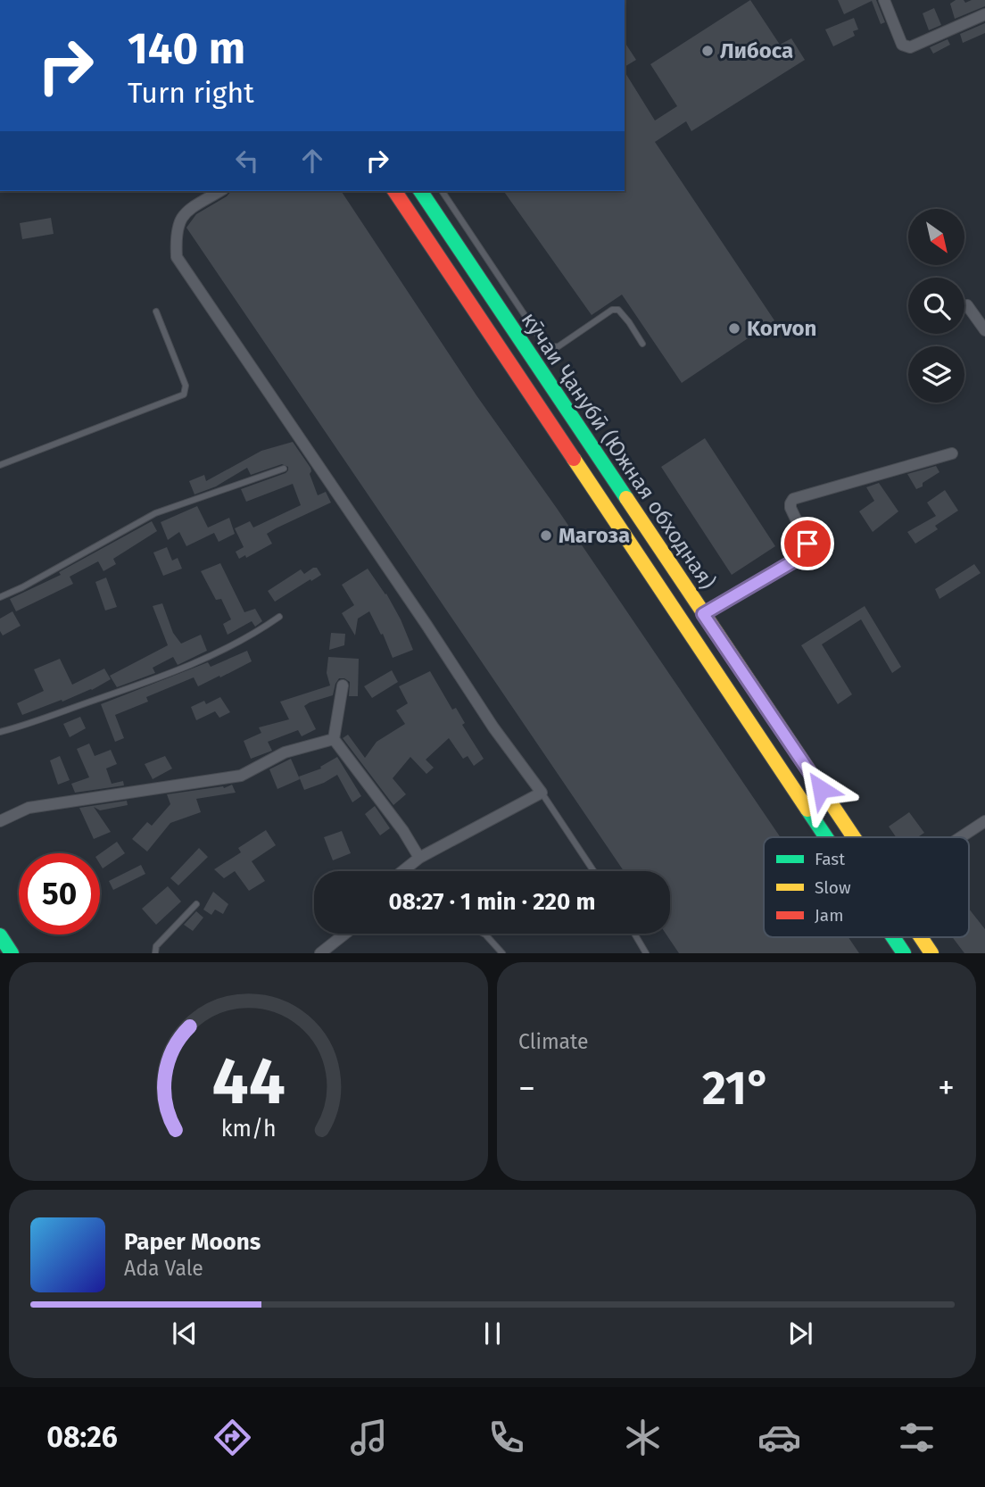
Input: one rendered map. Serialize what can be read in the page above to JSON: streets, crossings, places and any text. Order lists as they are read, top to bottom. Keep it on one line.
{"streets":{"main road":["кӯчаи Ҷанубӣ (Южная обходная)"]},"places":["Либоса","Korvon","Магоза"],"legend":["Fast","Slow","Jam"],"north":"bottom right","page":{"turn":["140 m","Turn right"],"limit":"50","trip":"08:27 · 1 min · 220 m","tile":"Climate","heat":["−","21°","+"],"song":["Paper Moons","Ada Vale"],"tabs":"08:26","gauge":["44","km/h"]}}
